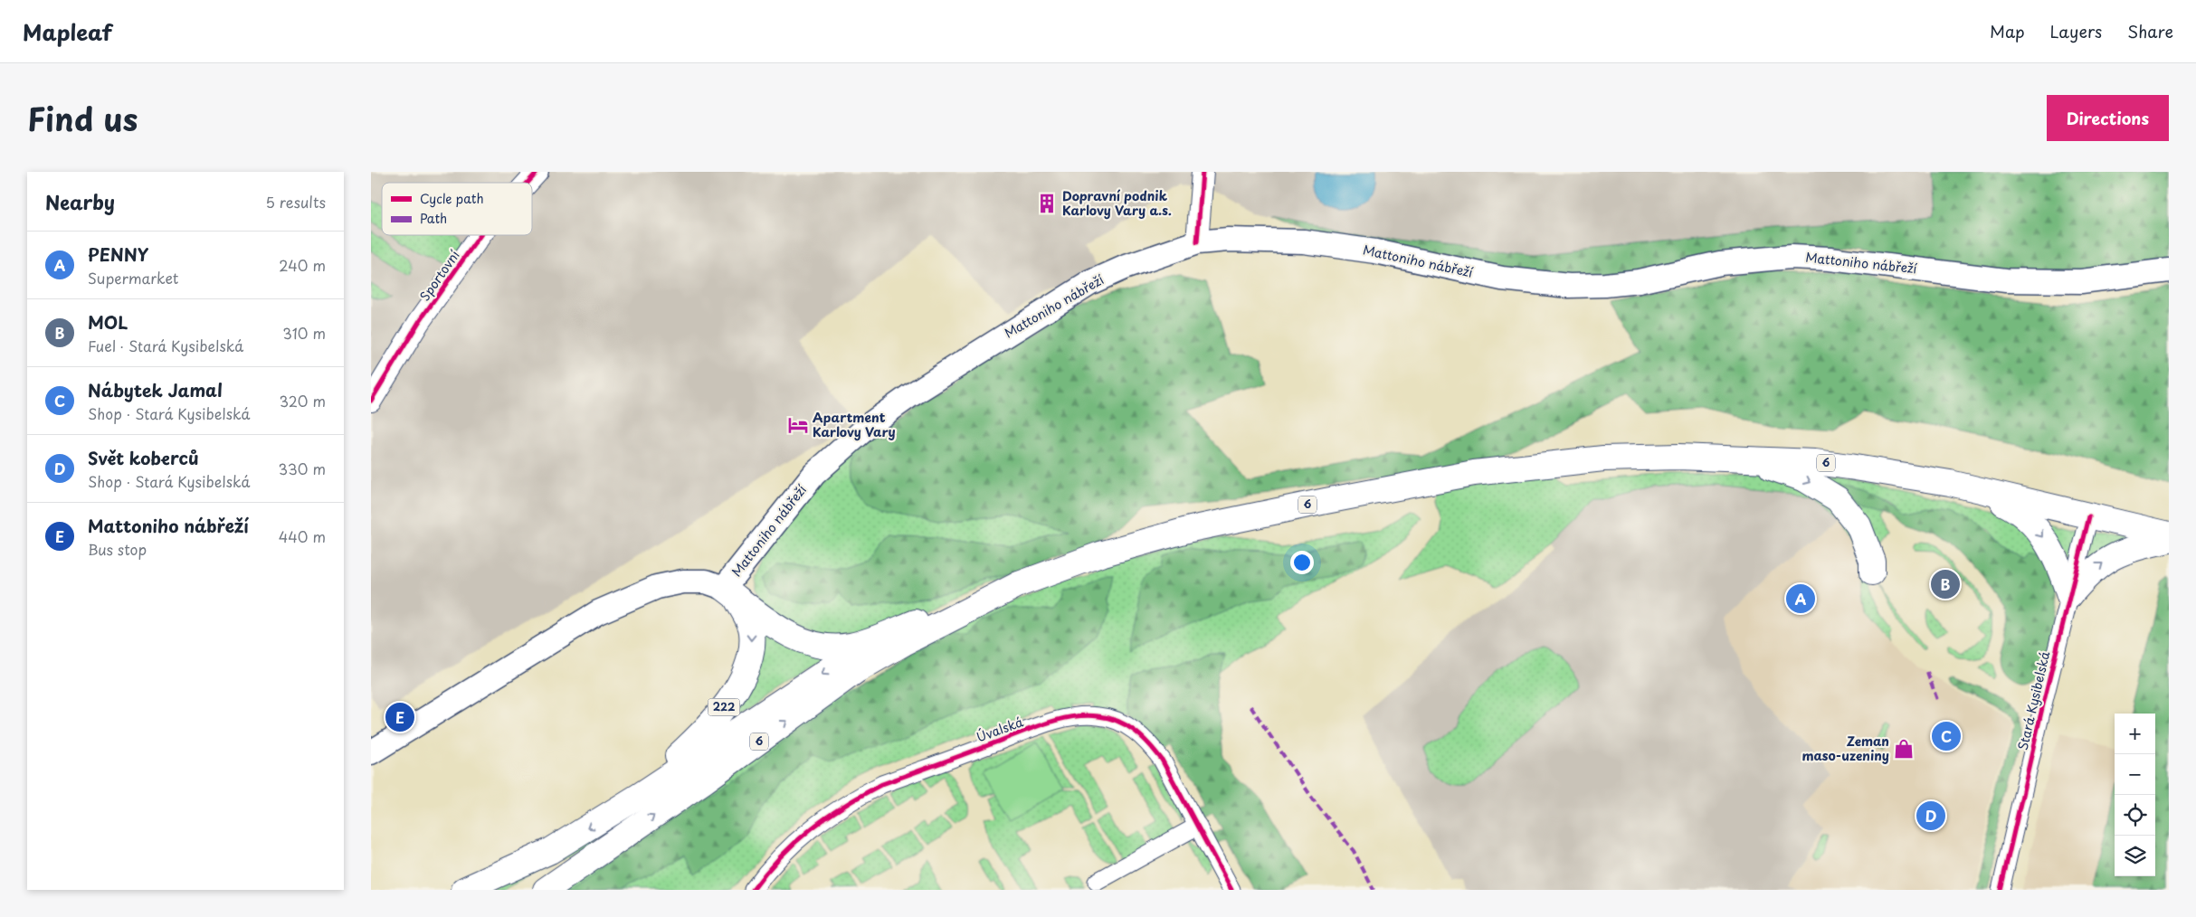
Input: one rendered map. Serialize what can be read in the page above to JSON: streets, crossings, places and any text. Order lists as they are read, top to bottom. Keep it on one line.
{"streets":{"main road":["Mattoniho nábřeží","6","222"],"street":["Sportovní","Stará Kysibelská","Úvalská"]},"crossings":[["Mattoniho nábřeží","222"],["6","Stará Kysibelská"],["6","222"]],"places":{"building":["Dopravní podnik Karlovy Vary a.s."],"hotel":["Apartment Karlovy Vary"],"shop":["Zeman maso-uzeniny"]},"legend":["Cycle path","Path"],"page":{"header":"Mapleaf","nav":["Map","Layers","Share"],"title":"Find us","buttons":"Directions","heading":["Nearby","5 results"],"list":[{"mark":"A","name":"PENNY","note":"Supermarket","value":"240 m"},{"mark":"B","name":"MOL","note":"Fuel · Stará Kysibelská","value":"310 m"},{"mark":"C","name":"Nábytek Jamal","note":"Shop · Stará Kysibelská","value":"320 m"},{"mark":"D","name":"Svět koberců","note":"Shop · Stará Kysibelská","value":"330 m"},{"mark":"E","name":"Mattoniho nábřeží","note":"Bus stop","value":"440 m"}],"pins":["B","A","E","C","D"],"map_buttons":["+","−"]}}
